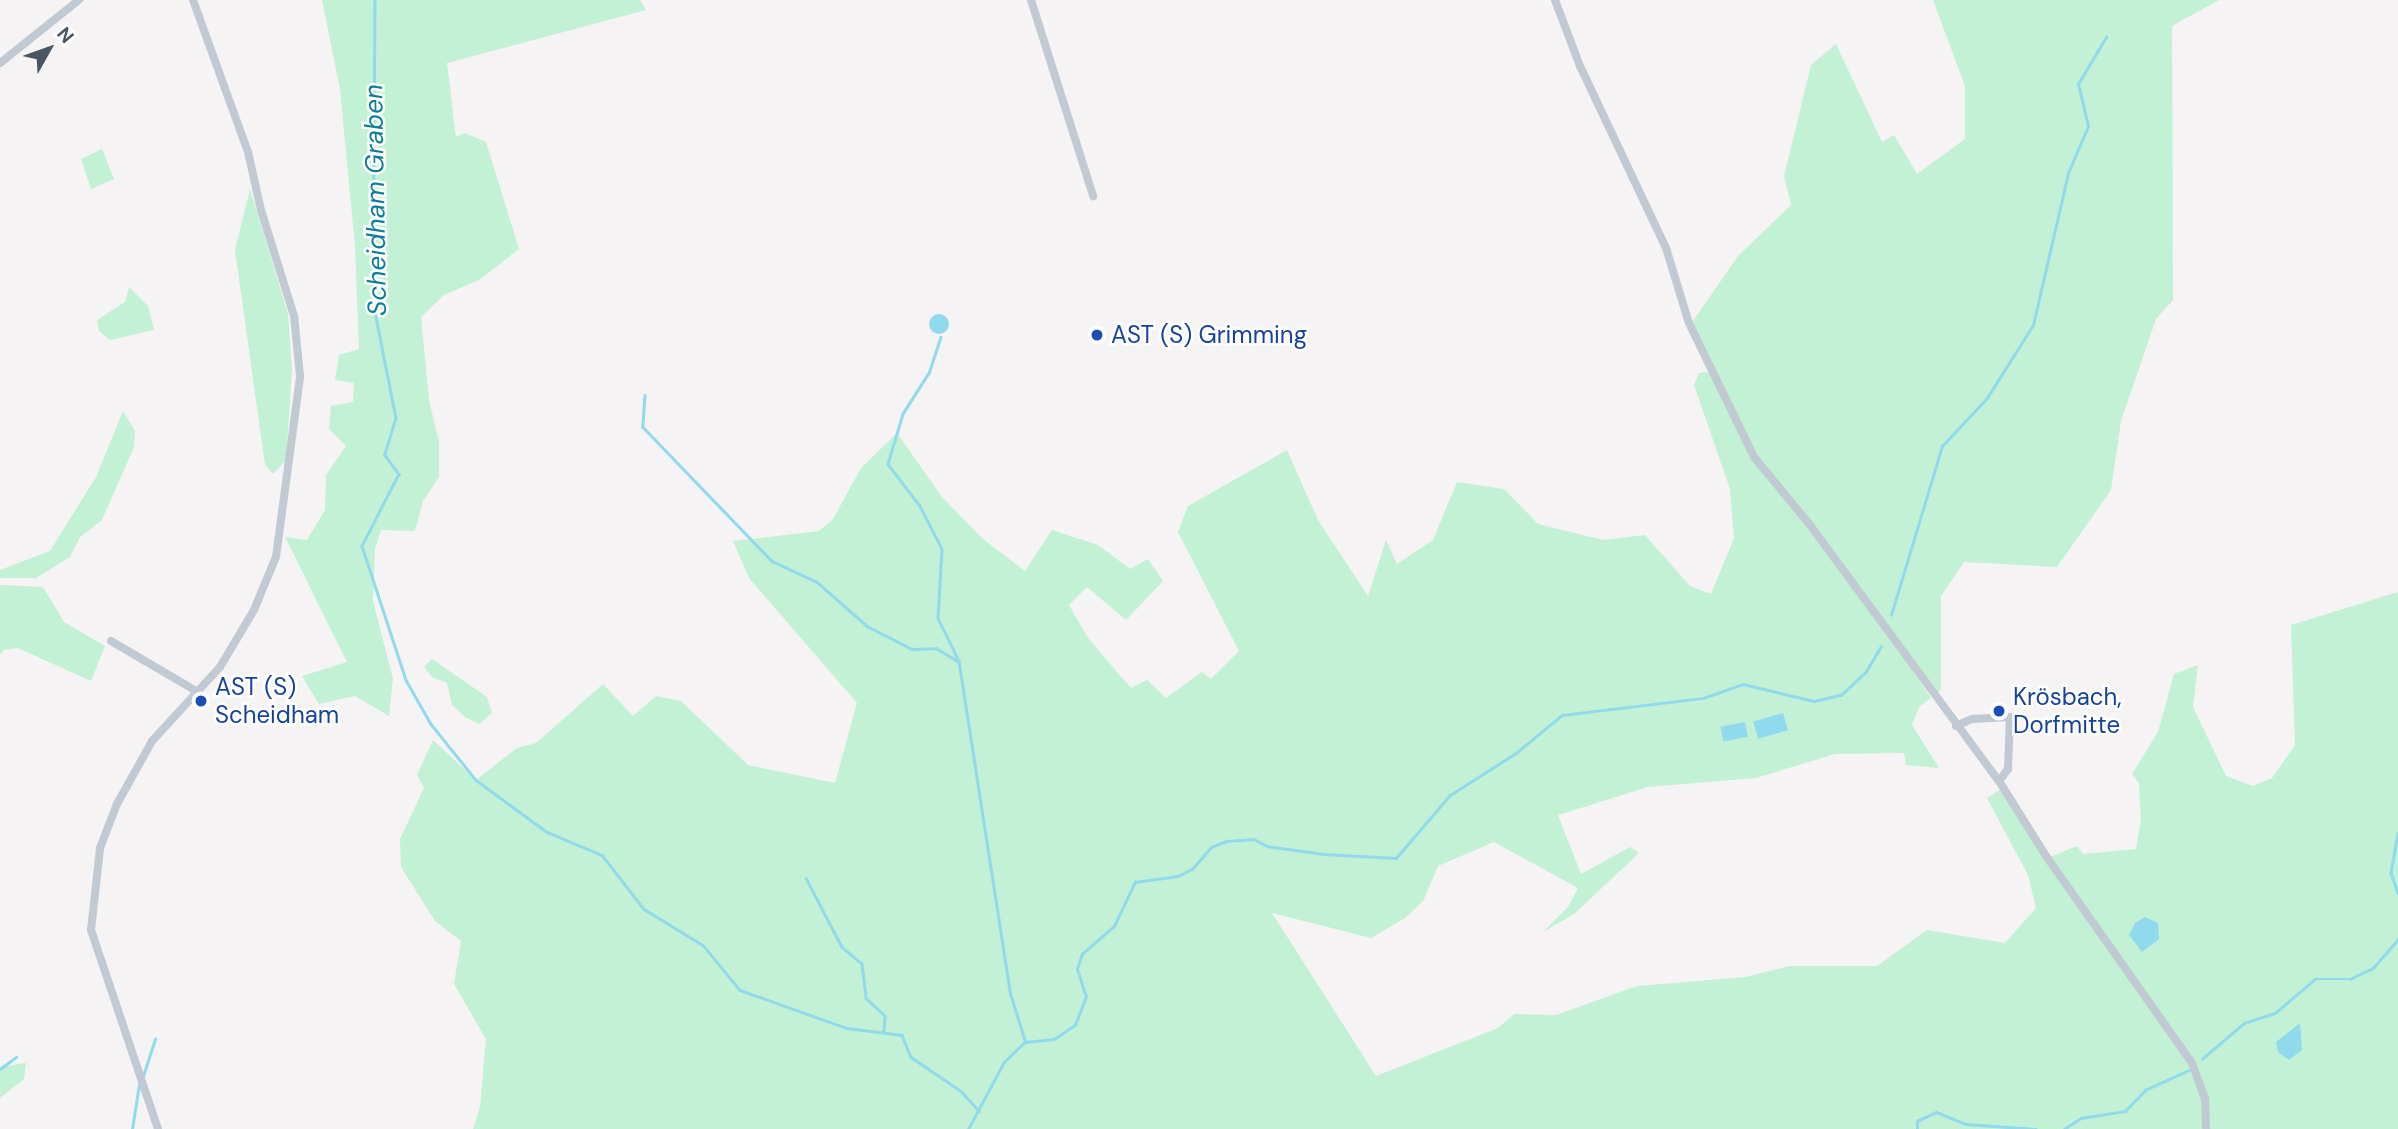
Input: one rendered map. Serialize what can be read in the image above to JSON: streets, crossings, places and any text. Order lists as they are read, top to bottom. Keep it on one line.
{"water":["Scheidham Graben"],"places":["AST (S) Grimming","AST (S) Scheidham","Krösbach, Dorfmitte"],"north":"top right"}
